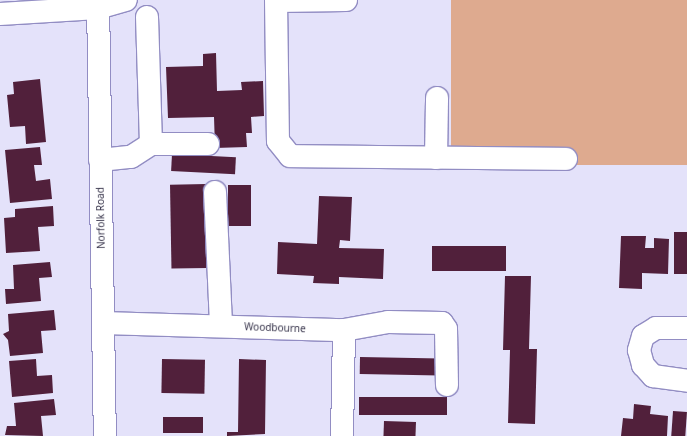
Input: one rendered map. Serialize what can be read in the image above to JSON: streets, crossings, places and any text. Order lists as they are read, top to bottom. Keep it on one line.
{"streets":{"street":["Norfolk Road","Woodbourne"]},"crossings":[["Norfolk Road","Woodbourne"]]}
